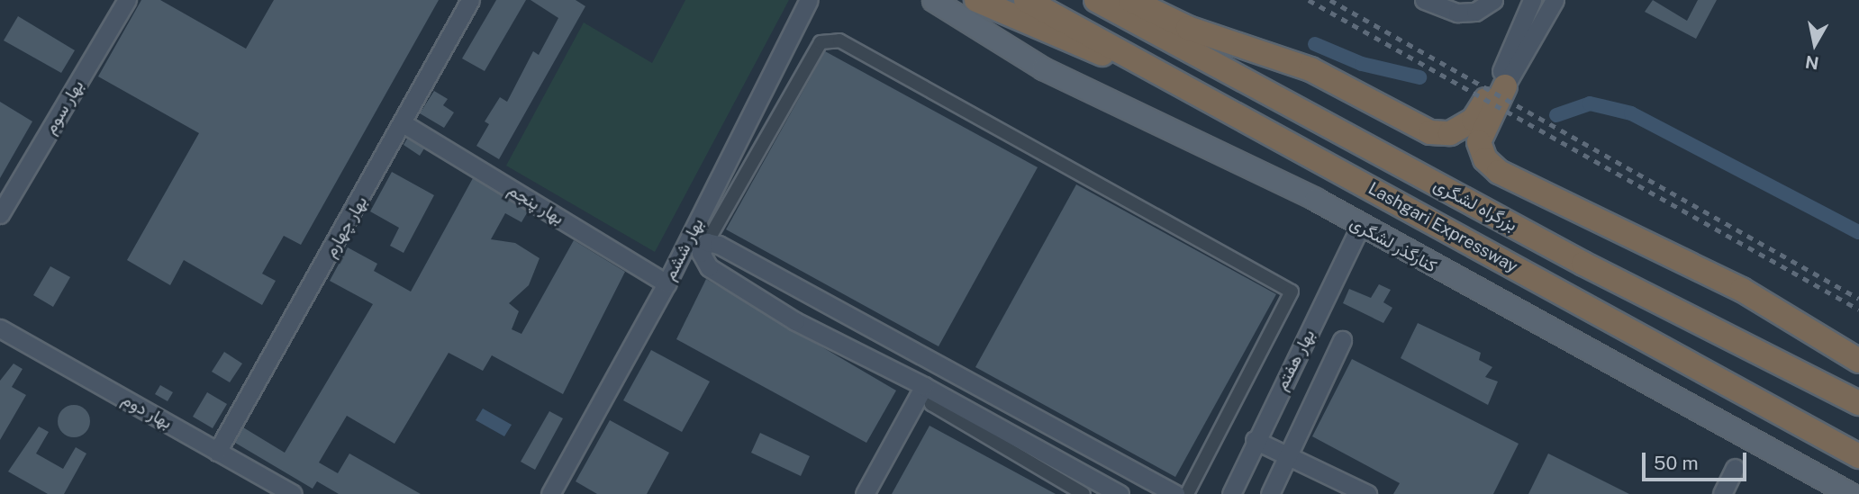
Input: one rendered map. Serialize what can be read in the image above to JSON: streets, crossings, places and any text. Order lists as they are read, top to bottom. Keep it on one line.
{"streets":{"highway":["بزرگراه لشگری","Lashgari Expressway"],"main road":["کنارگذر لشگری"],"street":["بهار سوم","بهار پنجم","بهار چهارم","بهار ششم","بهار هفتم","بهار دوم"]},"crossings":[["بهار پنجم","بهار چهارم"],["بهار پنجم","بهار ششم"],["بهار چهارم","بهار دوم"],["کنارگذر لشگری","بهار هفتم"]],"scale_bar":"50 m","north":"bottom"}
